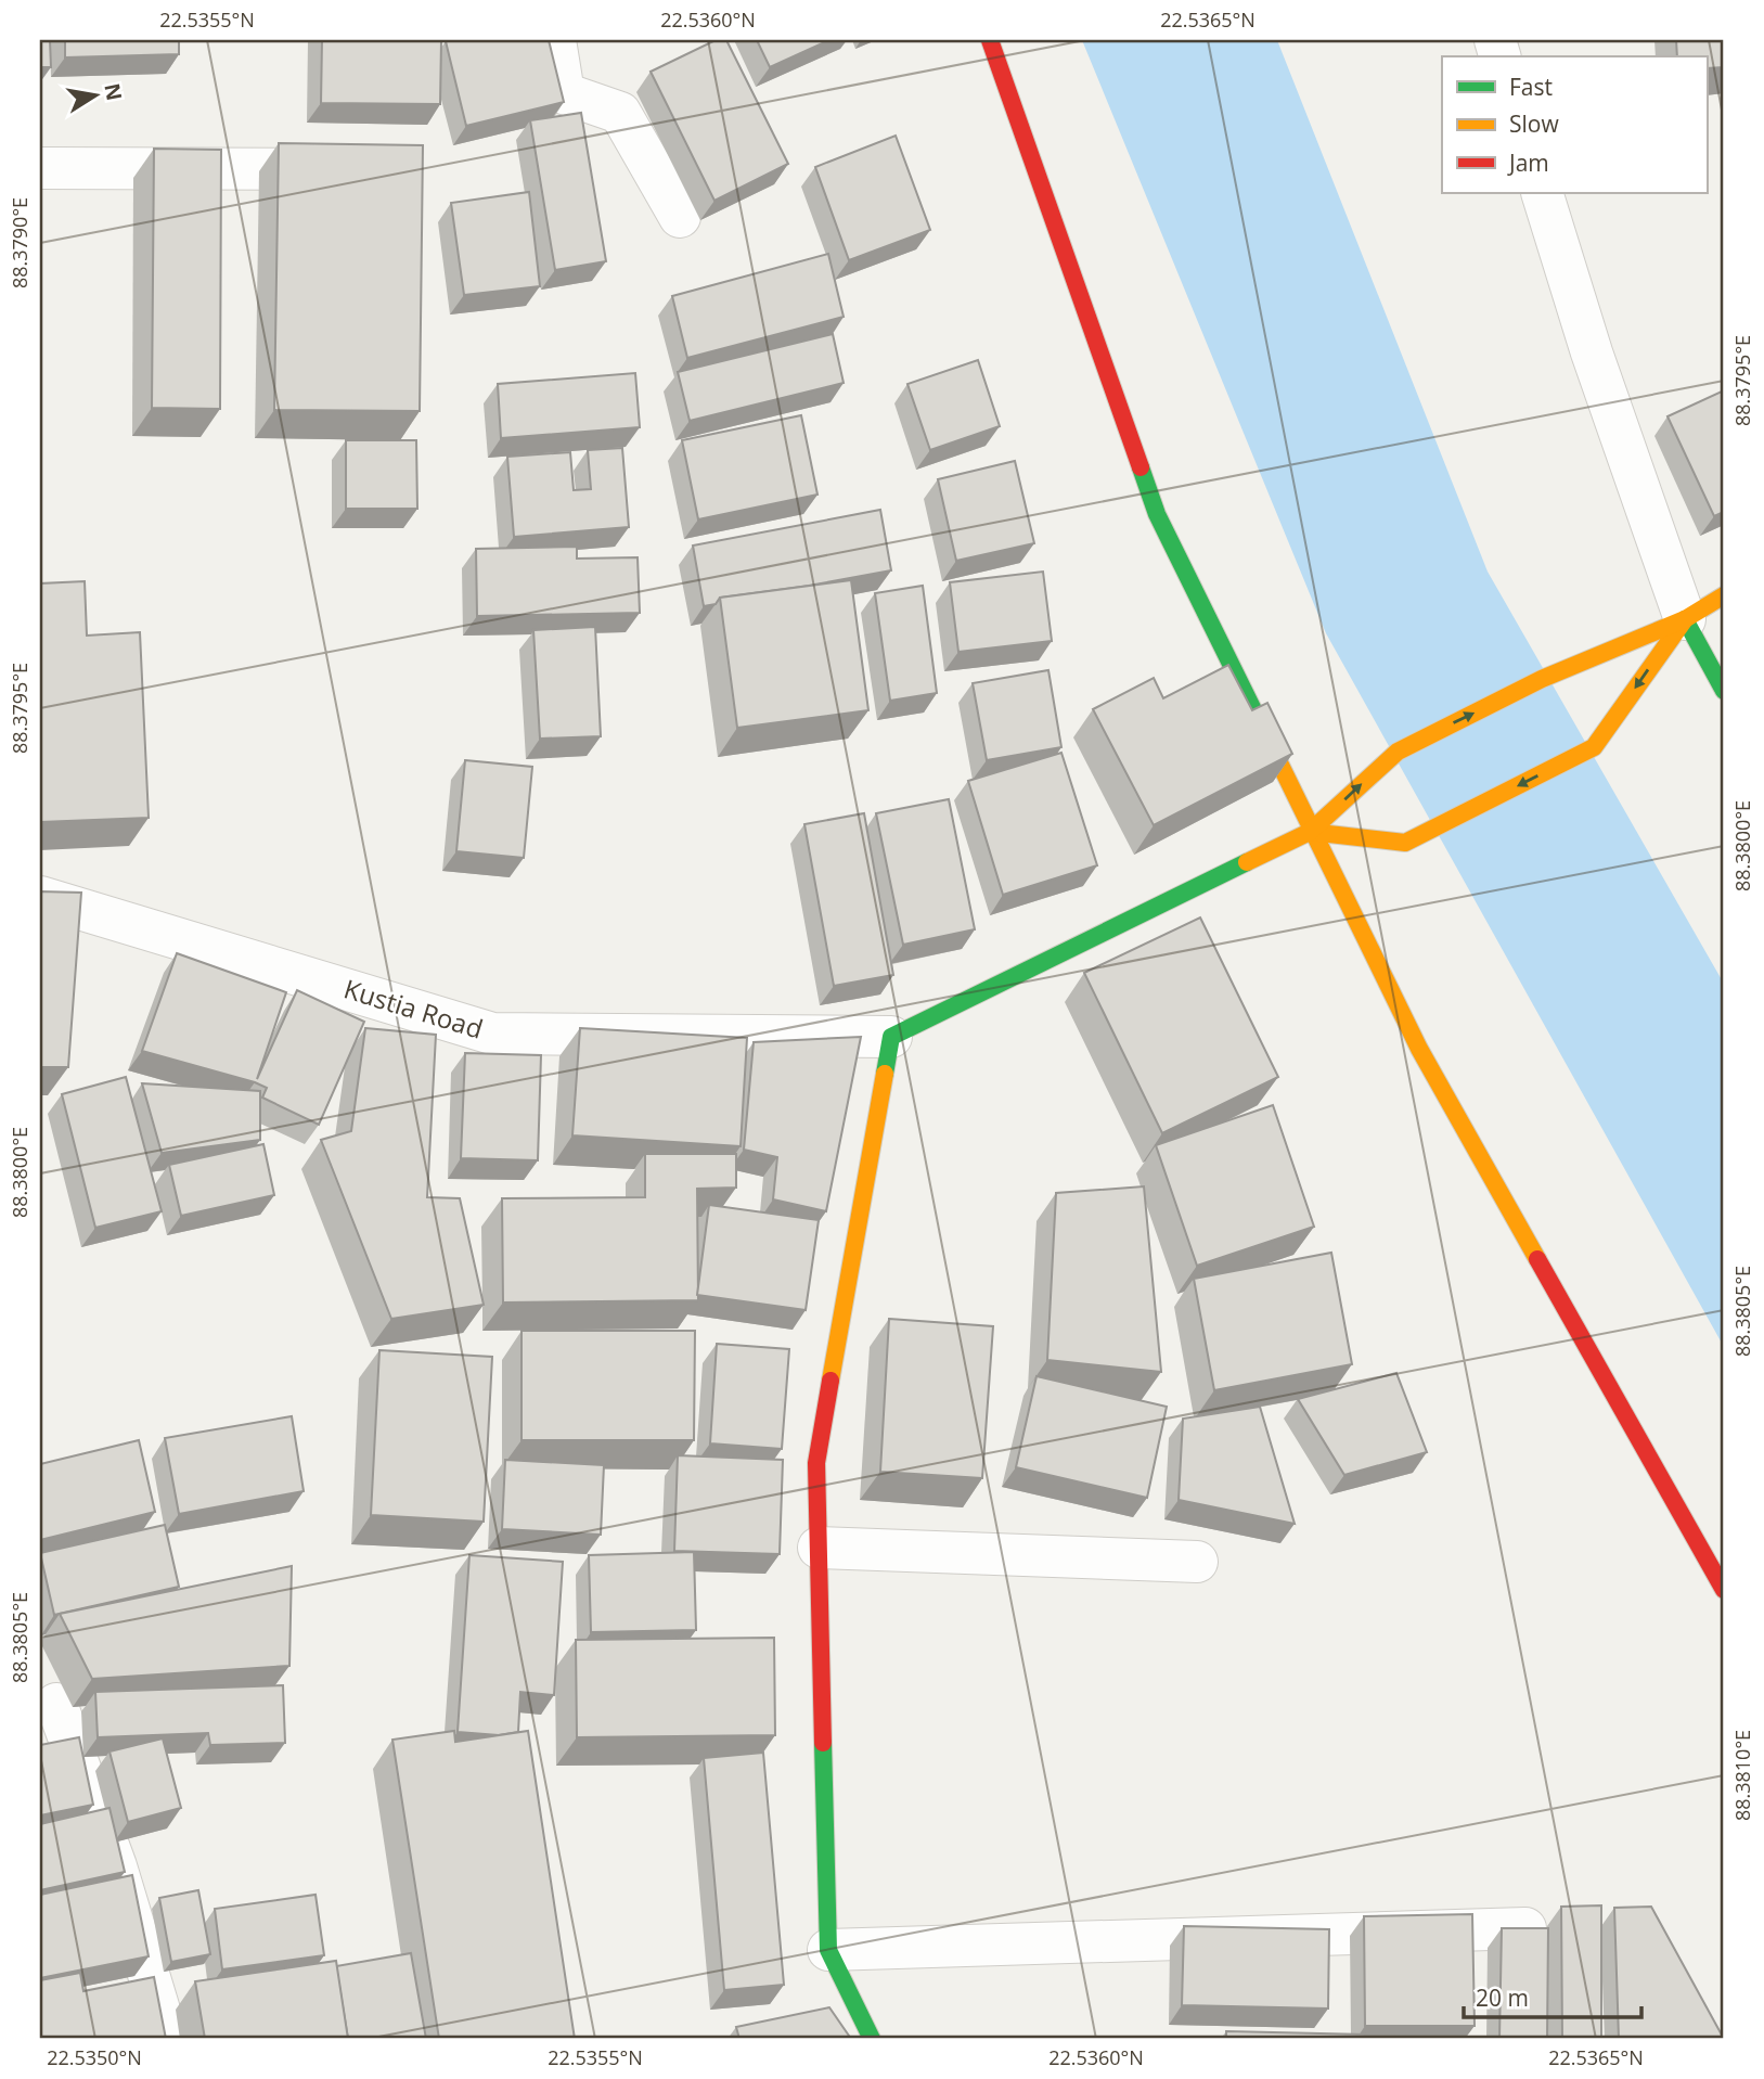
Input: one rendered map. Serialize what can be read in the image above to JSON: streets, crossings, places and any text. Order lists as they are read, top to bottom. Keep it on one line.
{"streets":{"street":["Kustia Road"]},"legend":["Fast","Slow","Jam"],"scale_bar":"20 m","north":"right","coordinates":["22.5355°N","22.5360°N","22.5365°N","88.3790°E","88.3795°E","88.3800°E","88.3805°E","88.3810°E","22.5350°N"]}
